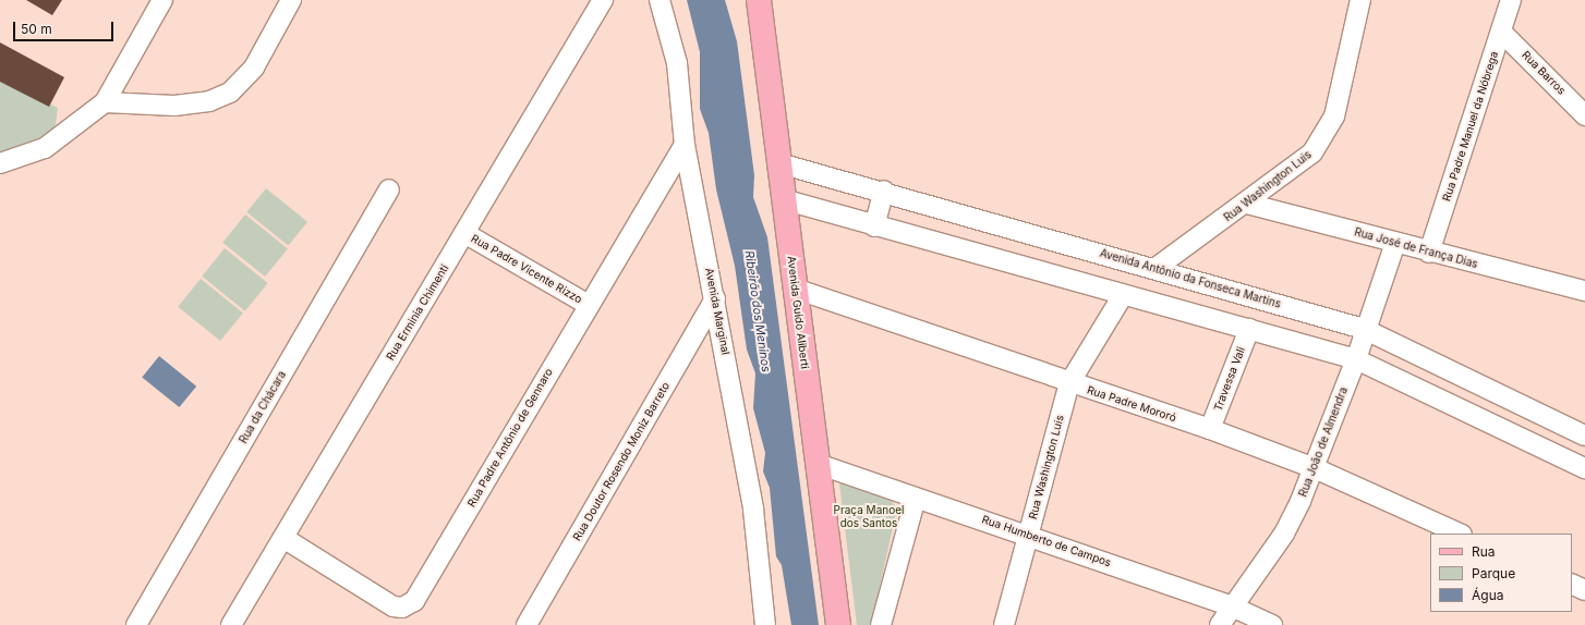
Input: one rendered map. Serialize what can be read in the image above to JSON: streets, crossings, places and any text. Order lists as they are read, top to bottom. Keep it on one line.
{"streets":{"main road":["Avenida Guido Aliberti"],"street":["Rua Barros","Rua Padre Manuel da Nóbrega","Rua Washington Luis","Rua José de França Dias","Rua Padre Vicente Rizzo","Avenida Antônio da Fonseca Martins","Avenida Marginal","Rua Erminia Chimenti","Travessa Vali","Rua Padre Mororó","Rua da Chácara","Rua Padre Antônio de Gennaro","Rua João de Almendra","Rua Doutor Rosendo Moniz Barreto","Rua Humberto de Campos"]},"crossings":[["Rua Barros","Rua Padre Manuel da Nóbrega"],["Rua Padre Manuel da Nóbrega","Rua José de França Dias"],["Rua Washington Luis","Rua José de França Dias"],["Rua Washington Luis","Avenida Antônio da Fonseca Martins"],["Rua Washington Luis","Rua Padre Mororó"],["Rua Washington Luis","Rua Humberto de Campos"],["Rua José de França Dias","Rua João de Almendra"],["Rua Padre Vicente Rizzo","Rua Erminia Chimenti"],["Rua Padre Vicente Rizzo","Rua Padre Antônio de Gennaro"],["Avenida Antônio da Fonseca Martins","Avenida Guido Aliberti"],["Avenida Antônio da Fonseca Martins","Rua João de Almendra"],["Avenida Marginal","Rua Padre Antônio de Gennaro"],["Avenida Marginal","Rua Doutor Rosendo Moniz Barreto"],["Rua Erminia Chimenti","Rua Padre Antônio de Gennaro"],["Avenida Guido Aliberti","Rua Padre Mororó"],["Avenida Guido Aliberti","Rua Humberto de Campos"],["Travessa Vali","Rua Padre Mororó"],["Rua Padre Mororó","Rua João de Almendra"],["Rua João de Almendra","Rua Humberto de Campos"]],"water":["Ribeirão dos Meninos"],"parks":["Praça Manoel dos Santos"],"legend":["Rua","Parque","Água"],"scale_bar":"50 m"}
